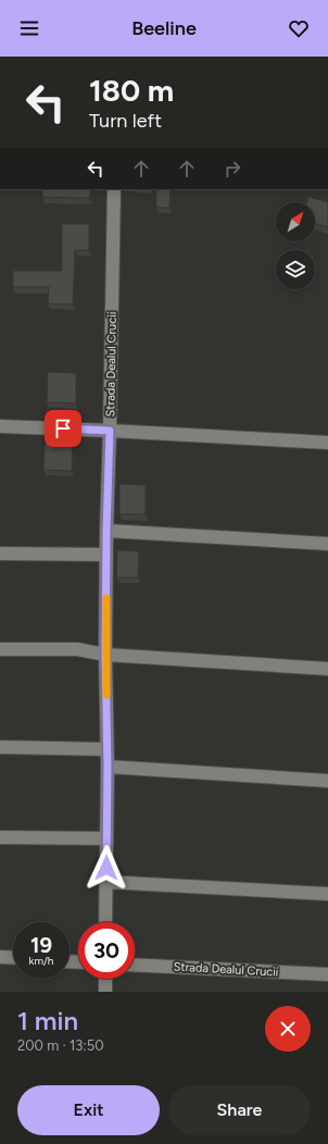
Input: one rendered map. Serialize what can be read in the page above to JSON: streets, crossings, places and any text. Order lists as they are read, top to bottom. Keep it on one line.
{"streets":{"street":["Strada Dealul Crucii"]},"north":"top right","page":{"header":"Beeline","turn":["180 m","Turn left"],"speed":"19 km/h","limit":"30","heading":["1 min","200 m · 13:50"],"buttons":["Exit","Share"]}}
